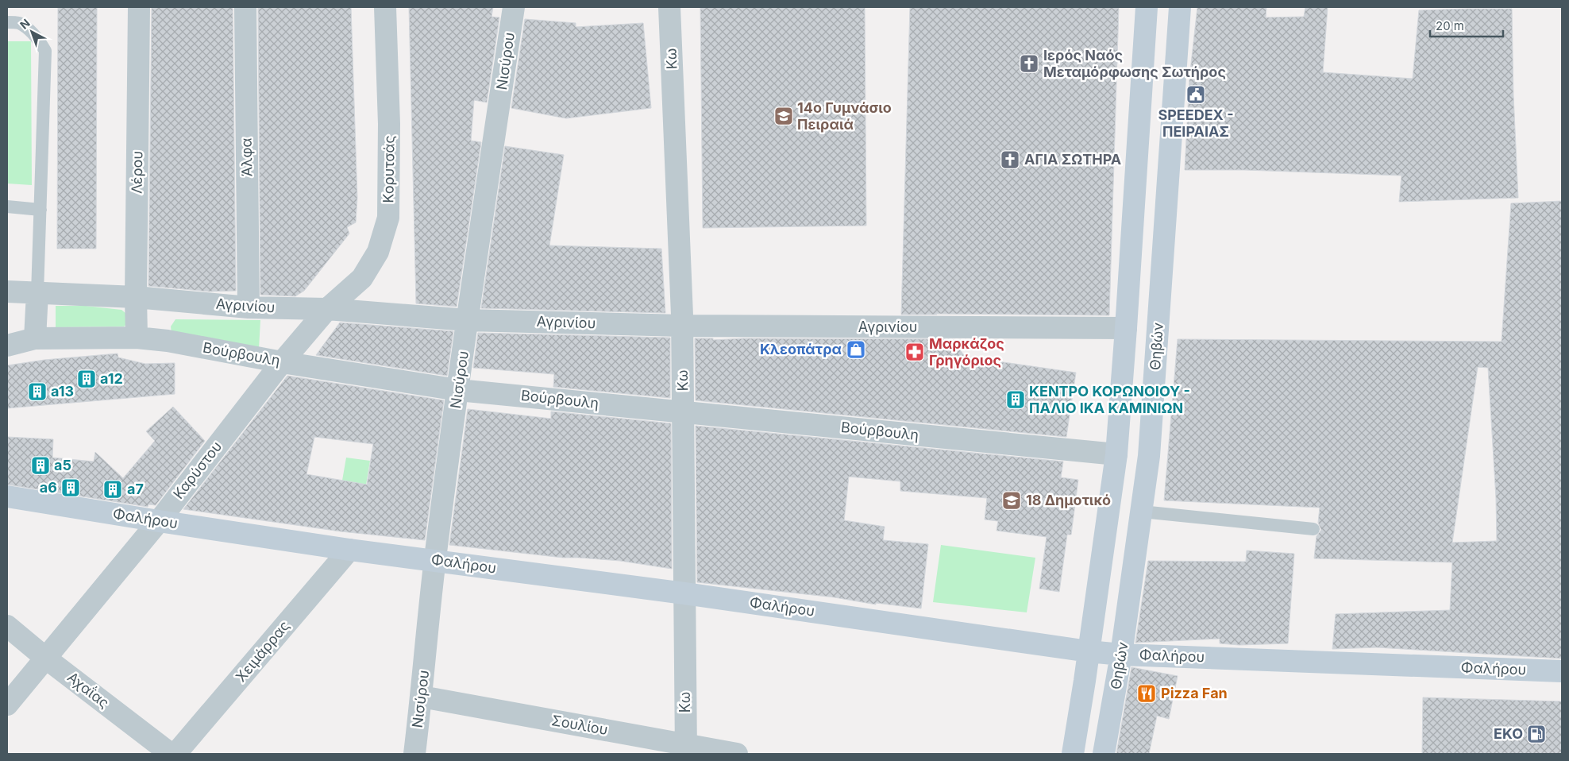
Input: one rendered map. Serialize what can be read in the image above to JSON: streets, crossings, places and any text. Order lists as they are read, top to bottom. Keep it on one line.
{"streets":{"street":["Κω","Νισύρου","Άλφα","Κορυτσάς","Λέρου","Αγρινίου","Θηβών","Βούρβουλη","Καρύστου","Φαλήρου","Χειμάρρας","Αχαΐας","Σουλίου"]},"crossings":[["Κω","Αγρινίου"],["Κω","Βούρβουλη"],["Κω","Φαλήρου"],["Κω","Σουλίου"],["Νισύρου","Αγρινίου"],["Νισύρου","Βούρβουλη"],["Νισύρου","Φαλήρου"],["Νισύρου","Σουλίου"],["Άλφα","Αγρινίου"],["Κορυτσάς","Αγρινίου"],["Κορυτσάς","Καρύστου"],["Λέρου","Αγρινίου"],["Λέρου","Βούρβουλη"],["Αγρινίου","Καρύστου"],["Θηβών","Φαλήρου"],["Βούρβουλη","Καρύστου"],["Καρύστου","Φαλήρου"],["Καρύστου","Αχαΐας"],["Φαλήρου","Χειμάρρας"]],"places":{"church":["Ιερός Ναός Μεταμόρφωσης Σωτήρος","ΑΓΙΑ ΣΩΤΗΡΑ"],"public building":["SPEEDEX - ΠΕΙΡΑΙΑΣ"],"school or university":["14ο Γυμνάσιο Πειραιά","18 Δημοτικό"],"shop":["Κλεοπάτρα"],"pharmacy":["Μαρκάζος Γρηγόριος"],"building":["a12","a13","ΚΕΝΤΡΟ ΚΟΡΩΝΟΙΟΥ - ΠΑΛΙΟ ΙΚΑ ΚΑΜΙΝΙΩΝ","a5","a6","a7"],"restaurant":["Pizza Fan"],"fuel station":["EKO"]},"scale_bar":"20 m","north":"top left"}
